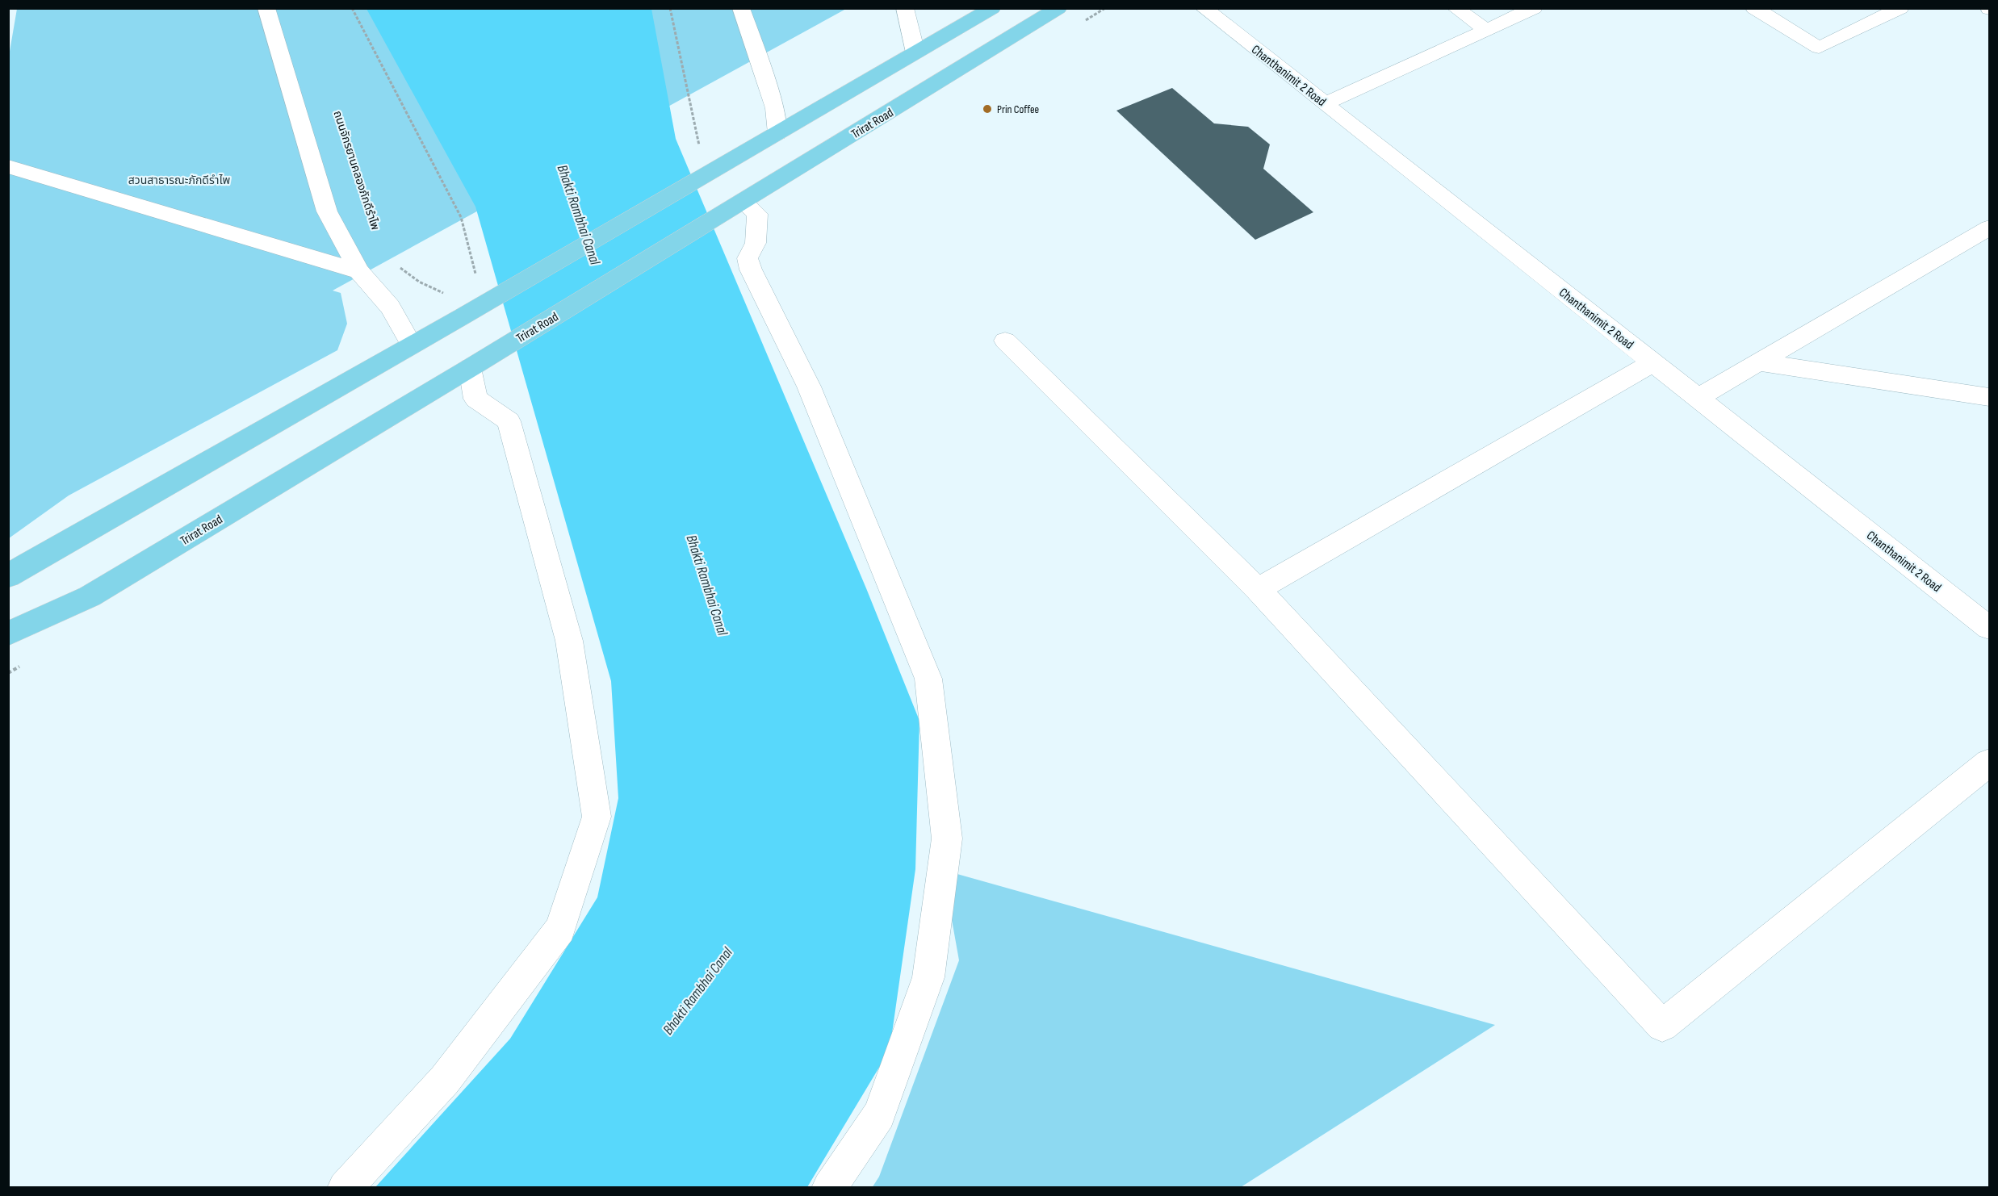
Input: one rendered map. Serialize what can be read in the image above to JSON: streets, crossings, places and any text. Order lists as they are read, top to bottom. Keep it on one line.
{"streets":{"main road":["Trirat Road"],"street":["Chanthanimit 2 Road"]},"water":["Bhakti Rambhai Canal"],"parks":["สวนสาธารณะภักดีรำไพ"],"places":["Prin Coffee"]}
